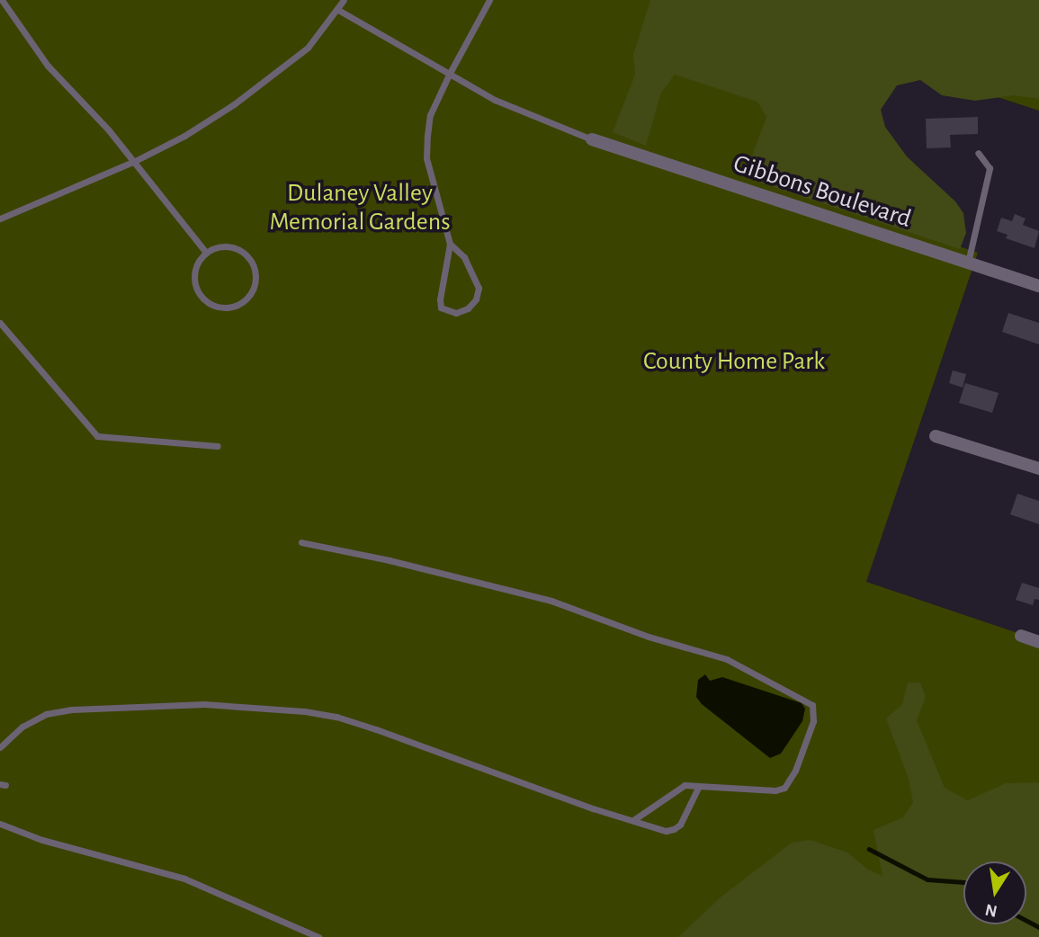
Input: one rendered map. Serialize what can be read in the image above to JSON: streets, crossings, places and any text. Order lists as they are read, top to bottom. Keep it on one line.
{"streets":{"street":["Gibbons Boulevard"]},"parks":["Dulaney Valley Memorial Gardens","County Home Park"],"north":"bottom"}
